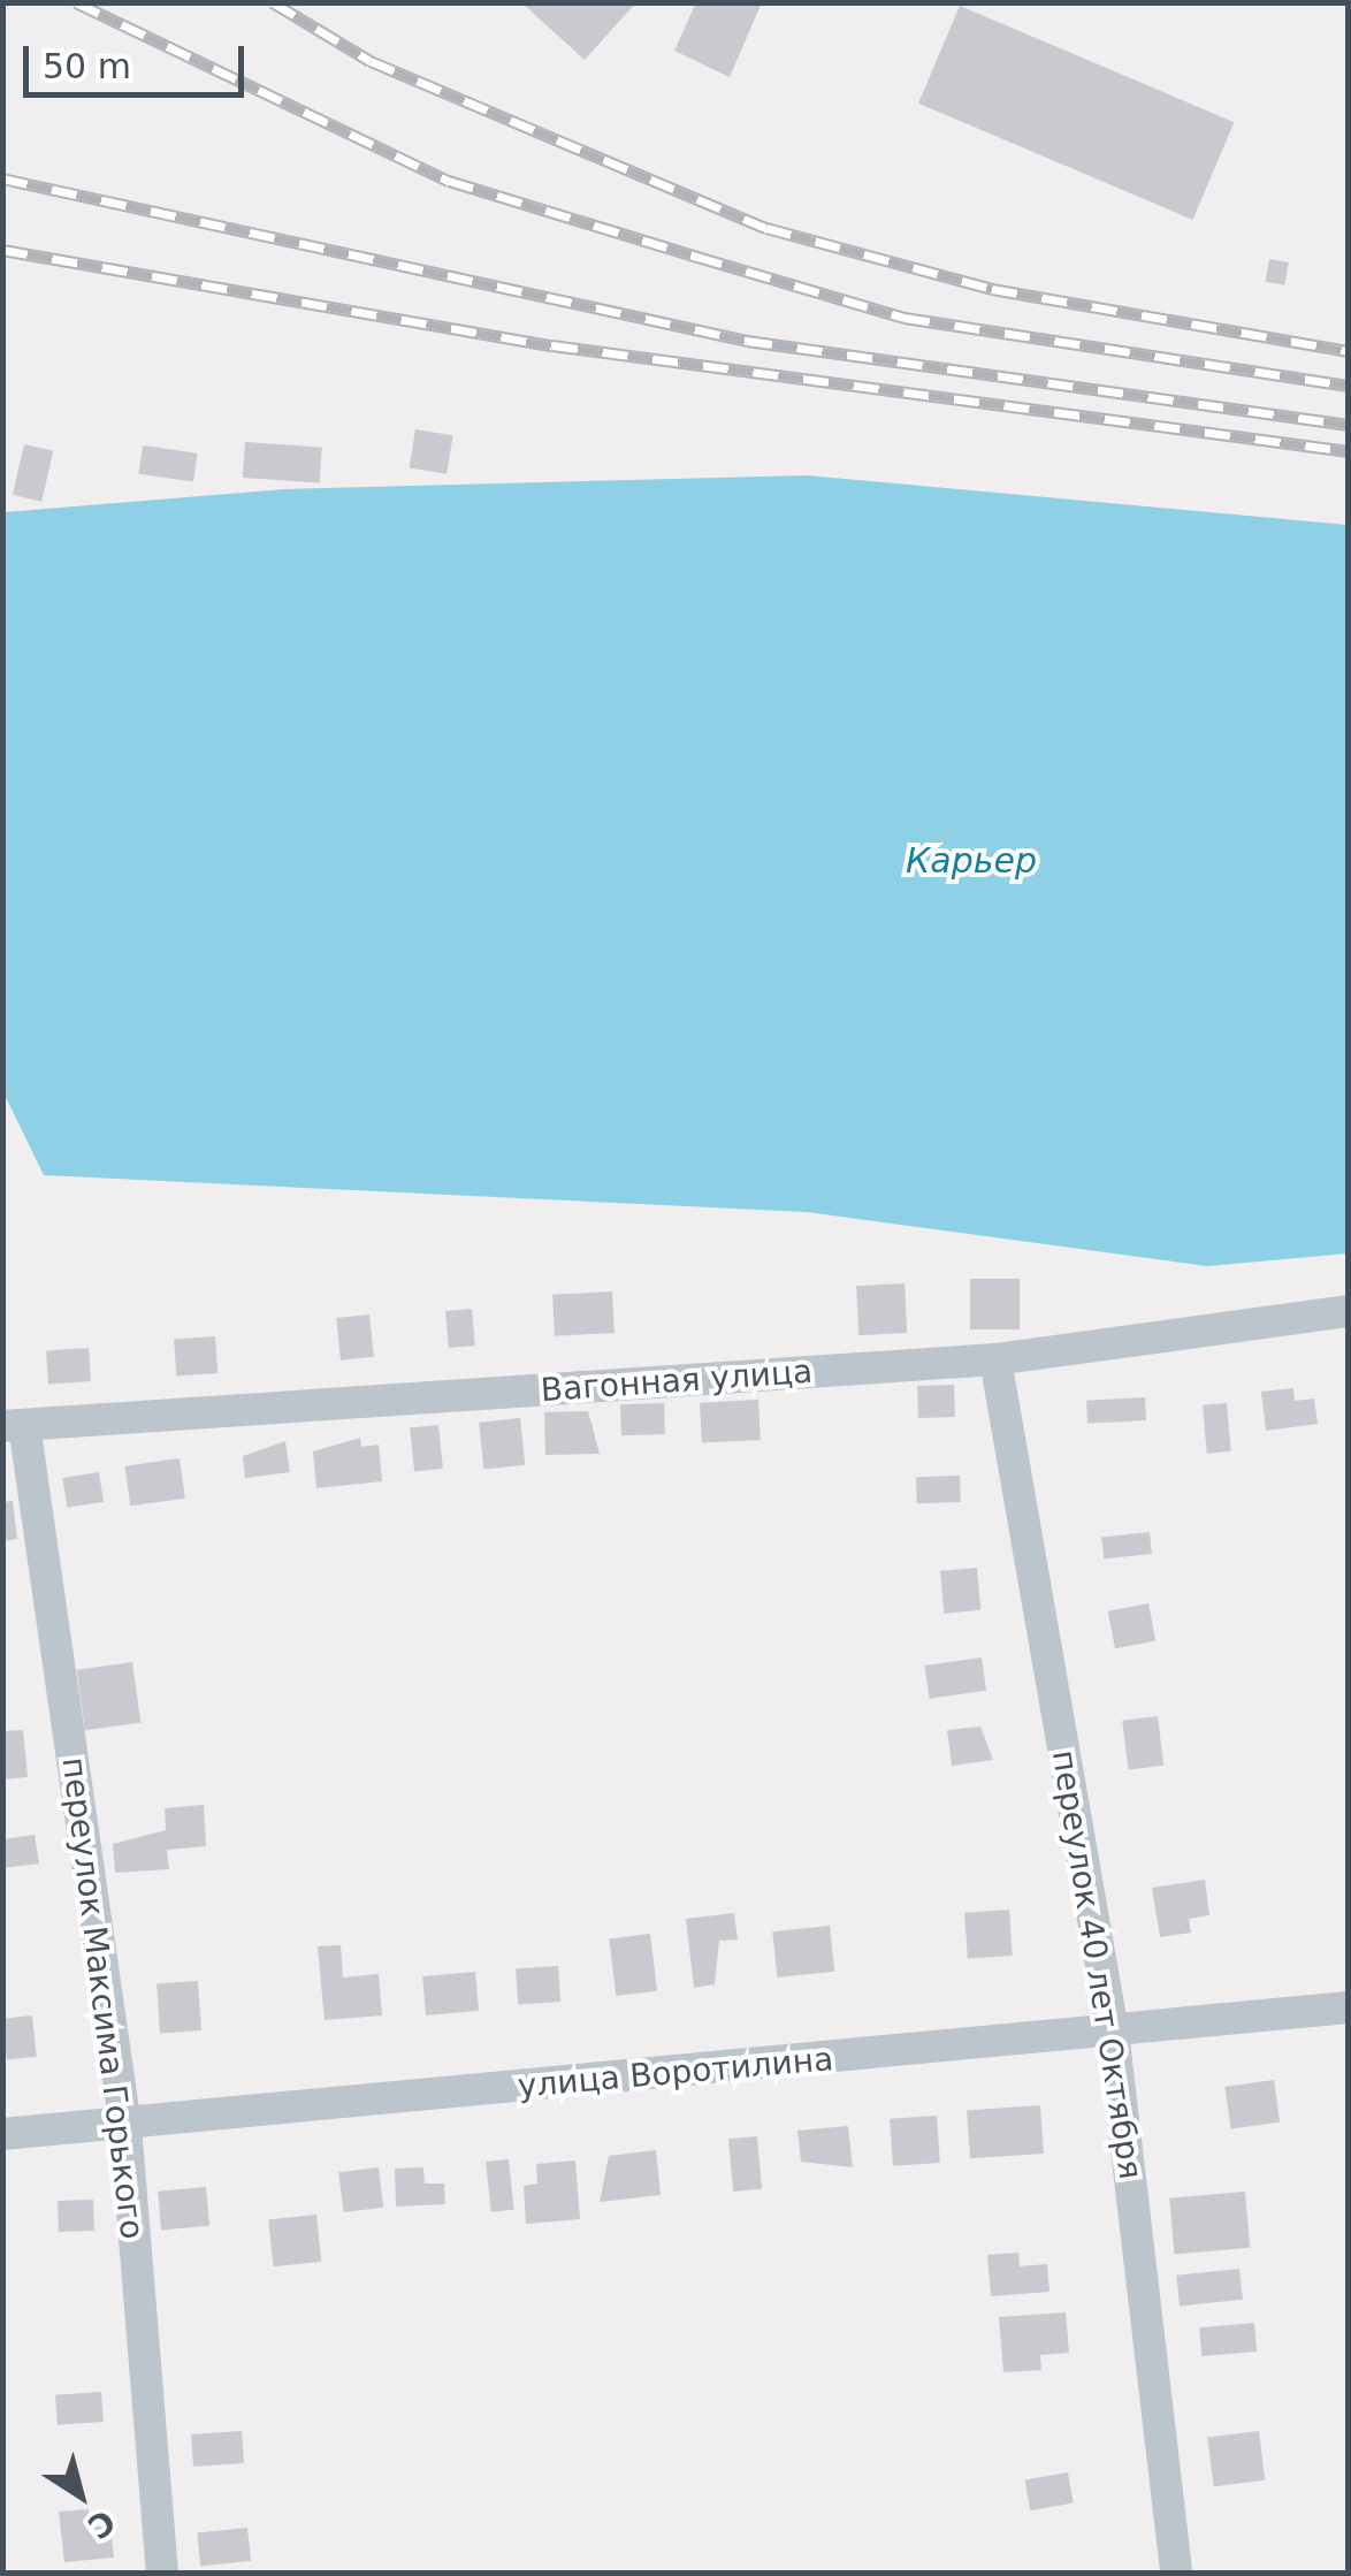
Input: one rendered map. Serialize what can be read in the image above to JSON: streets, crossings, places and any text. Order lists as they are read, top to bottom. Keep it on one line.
{"streets":{"street":["Вагонная улица","переулок 40 лет Октября","переулок Максима Горького","улица Воротилина"]},"crossings":[["Вагонная улица","переулок 40 лет Октября"],["Вагонная улица","переулок Максима Горького"],["переулок 40 лет Октября","улица Воротилина"],["переулок Максима Горького","улица Воротилина"]],"water":["Карьер"],"scale_bar":"50 m","north":"bottom right"}
